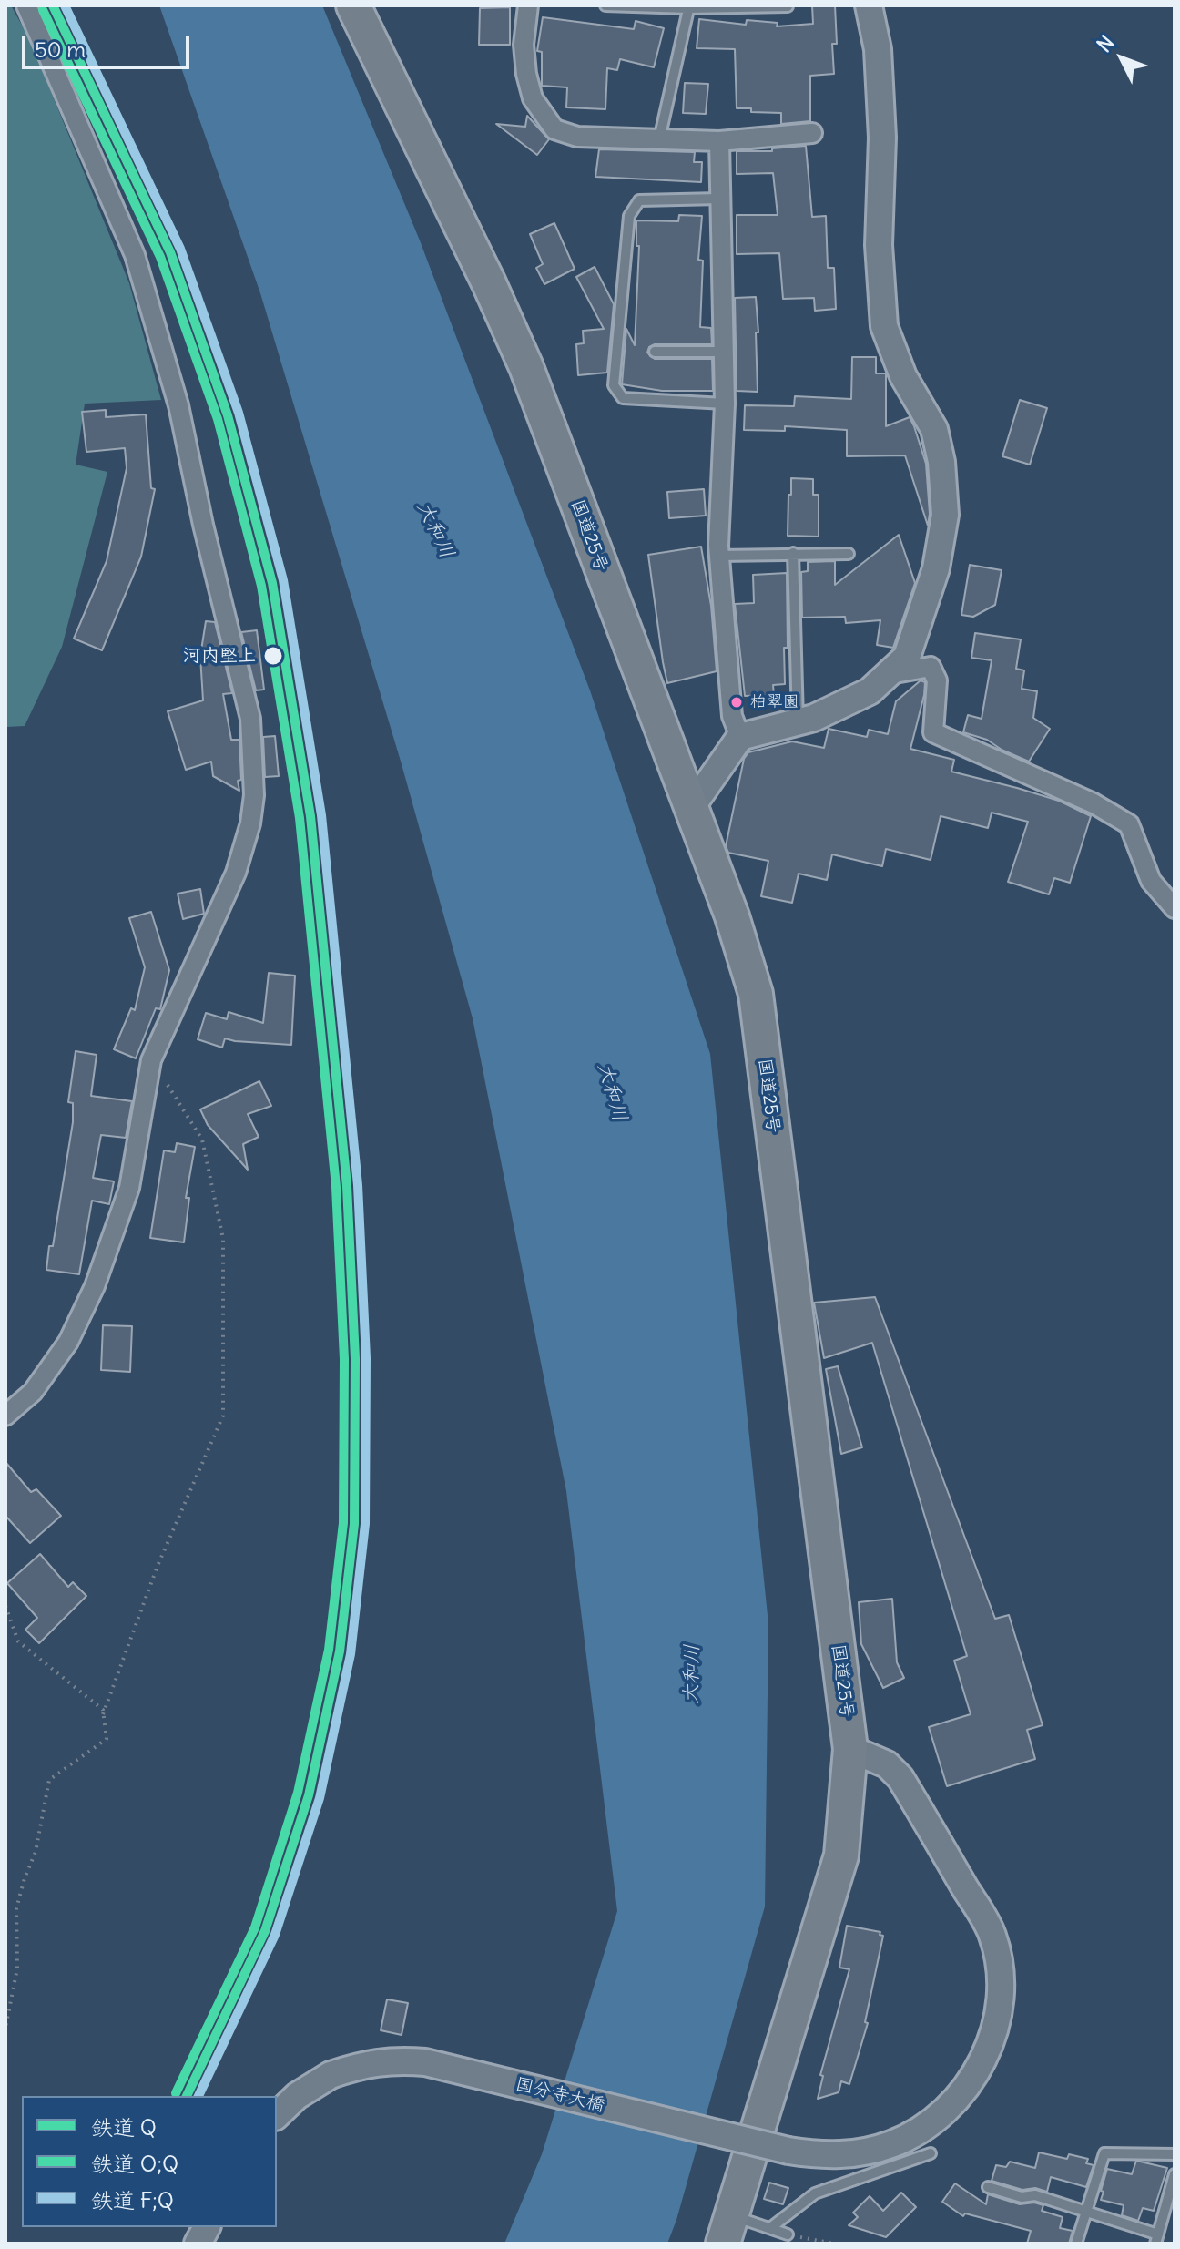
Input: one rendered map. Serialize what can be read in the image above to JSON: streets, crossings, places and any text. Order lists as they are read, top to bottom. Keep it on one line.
{"streets":{"highway":["国道25号"],"street":["国分寺大橋"]},"crossings":[["国道25号","国分寺大橋"]],"water":["大和川"],"places":["河内堅上","柏翠園"],"lines":["rail line Q","rail line F;Q","rail line O;Q"],"legend":["鉄道 Q","鉄道 O;Q","鉄道 F;Q"],"scale_bar":"50 m","north":"top left"}
